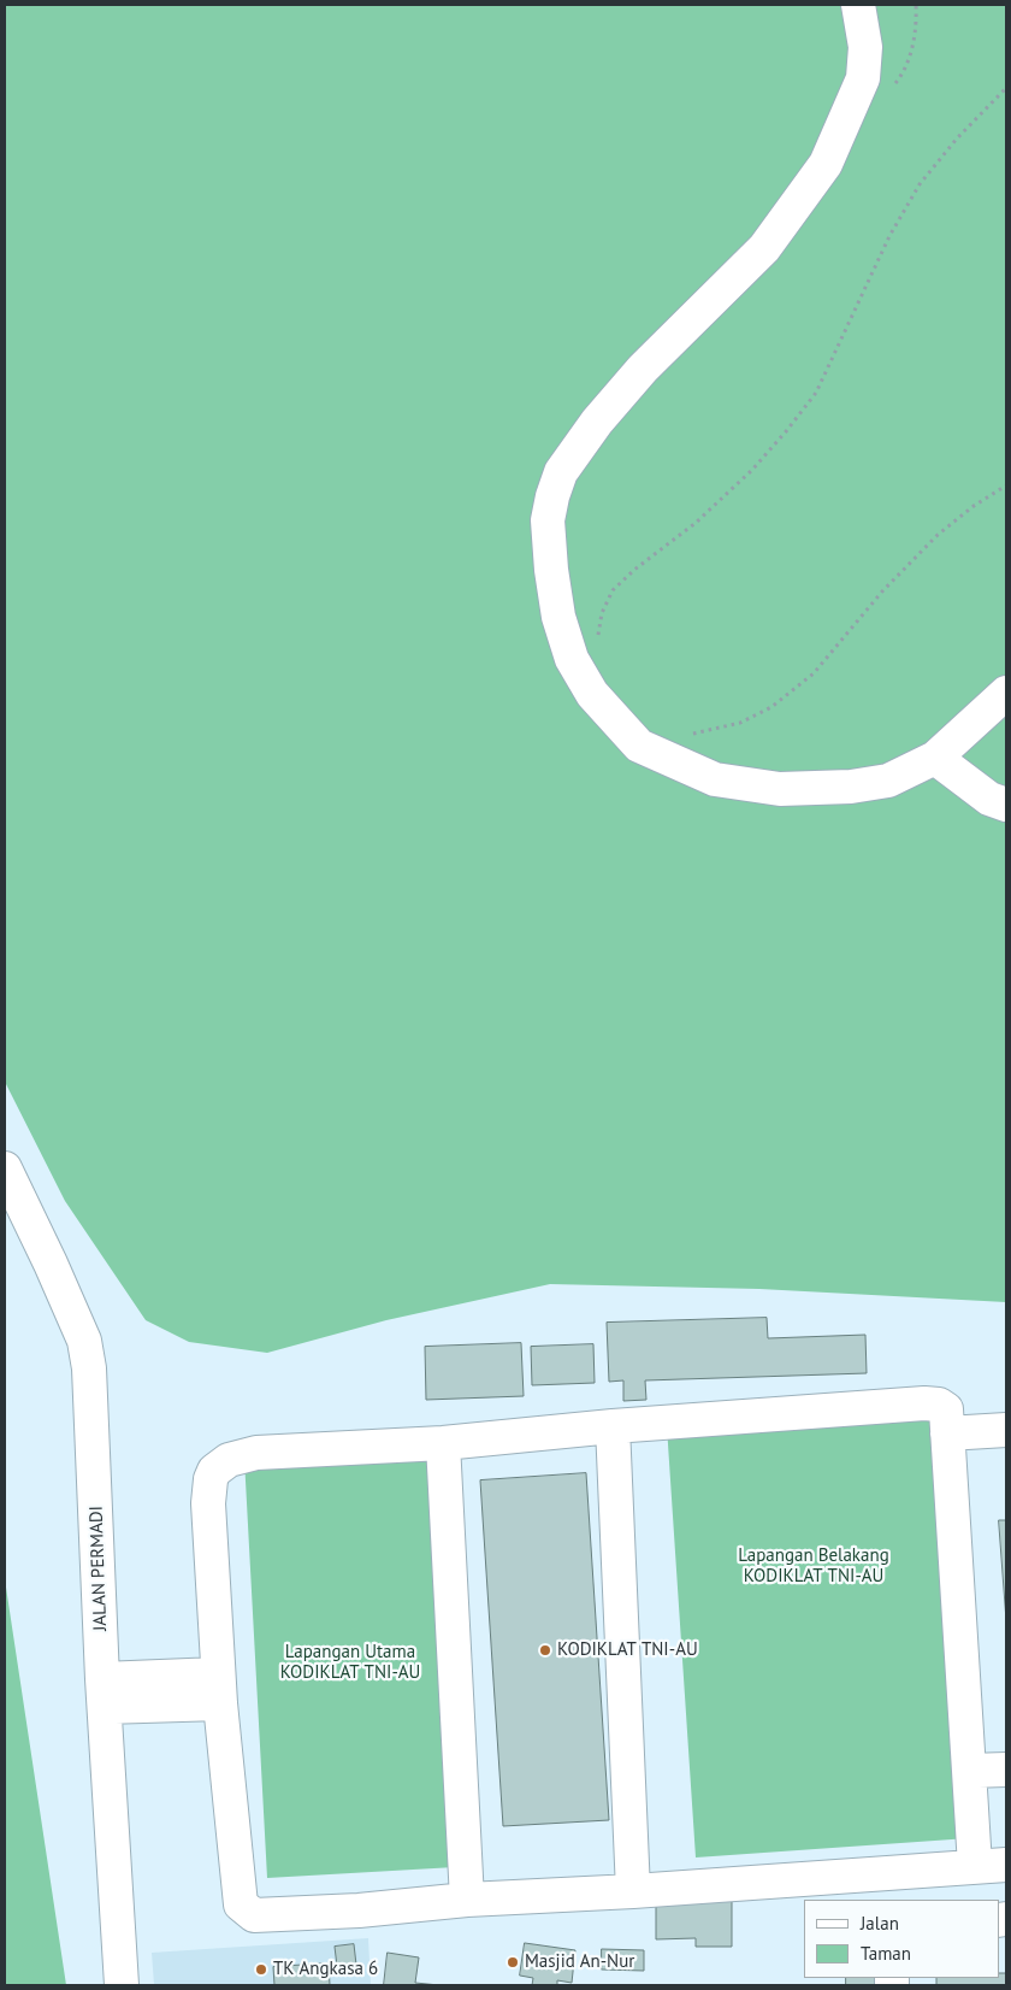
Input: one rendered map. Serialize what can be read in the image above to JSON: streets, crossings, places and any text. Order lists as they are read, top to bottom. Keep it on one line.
{"streets":{"street":["JALAN PERMADI"]},"parks":["Lapangan Belakang KODIKLAT TNI-AU","Lapangan Utama KODIKLAT TNI-AU"],"places":["KODIKLAT TNI-AU","Masjid An-Nur","TK Angkasa 6"],"legend":["Jalan","Taman"]}
